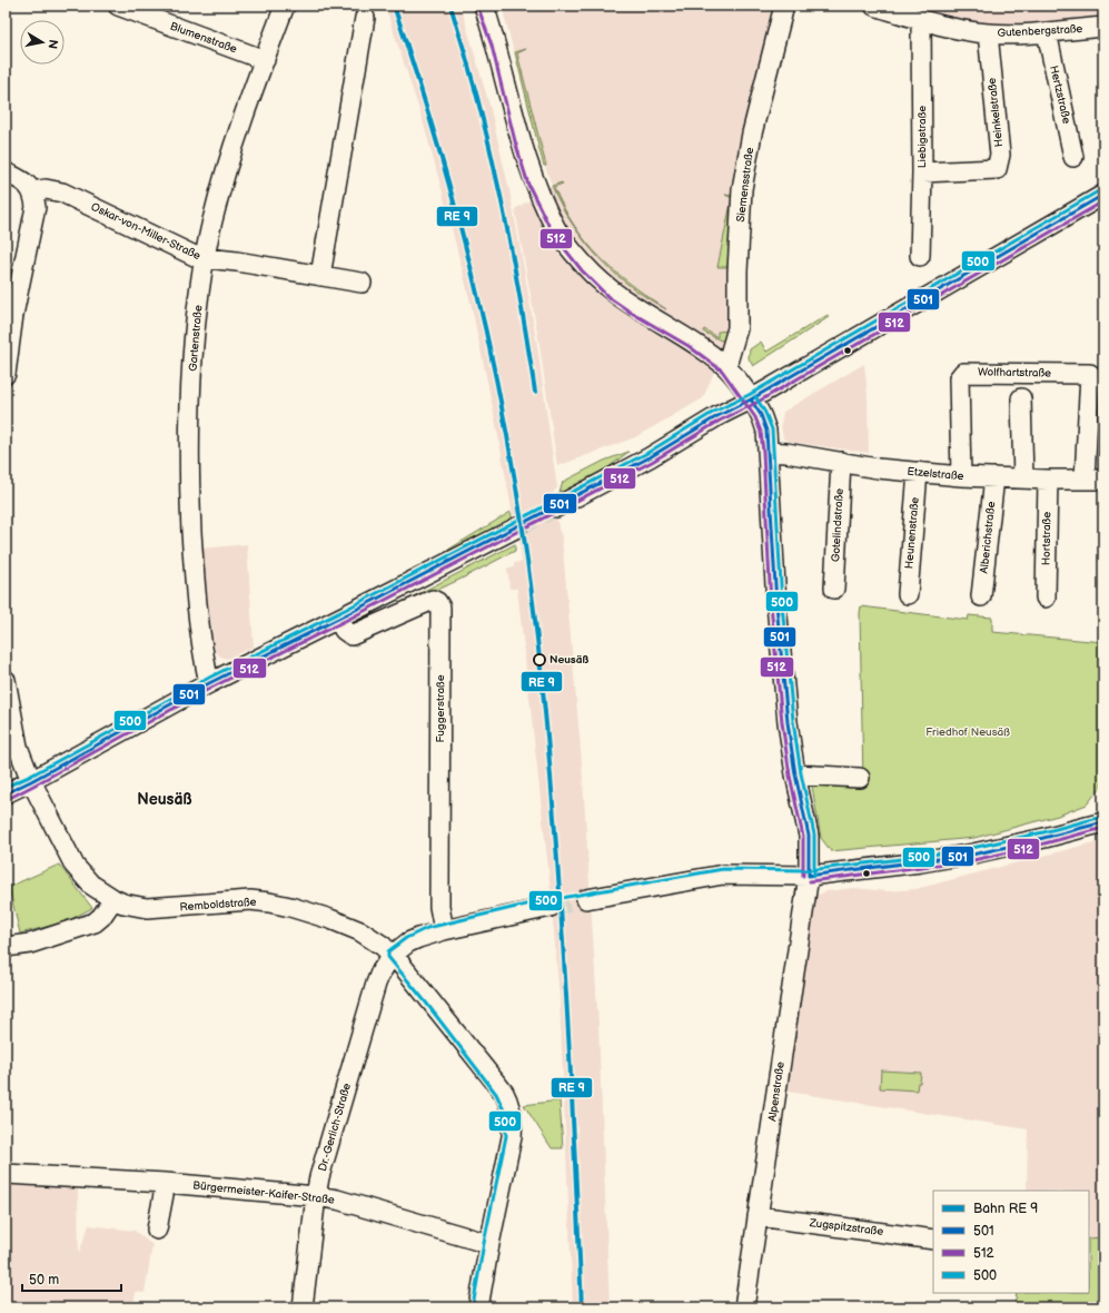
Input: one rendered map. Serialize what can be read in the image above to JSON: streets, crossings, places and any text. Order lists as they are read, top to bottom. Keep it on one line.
{"streets":{"street":["Gutenbergstraße","Blumenstraße","Hertzstraße","Heinkelstraße","Liebigstraße","Siemensstraße","Oskar-von-Miller-Straße","Gartenstraße","Wolfhartstraße","Etzelstraße","Gotelindstraße","Heunenstraße","Alberichstraße","Hortstraße","Fuggerstraße","Remboldstraße","Alpenstraße","Dr.-Gerlich-Straße","Bürgermeister-Kaifer-Straße","Zugspitzstraße"]},"crossings":[["Gutenbergstraße","Hertzstraße"],["Gutenbergstraße","Heinkelstraße"],["Gutenbergstraße","Liebigstraße"],["Blumenstraße","Gartenstraße"],["Heinkelstraße","Liebigstraße"],["Siemensstraße","Alpenstraße"],["Oskar-von-Miller-Straße","Gartenstraße"],["Wolfhartstraße","Etzelstraße"],["Etzelstraße","Gotelindstraße"],["Etzelstraße","Heunenstraße"],["Etzelstraße","Alberichstraße"],["Etzelstraße","Hortstraße"],["Etzelstraße","Alpenstraße"],["Fuggerstraße","Dr.-Gerlich-Straße"],["Remboldstraße","Dr.-Gerlich-Straße"],["Remboldstraße","Bürgermeister-Kaifer-Straße"],["Alpenstraße","Zugspitzstraße"],["Dr.-Gerlich-Straße","Bürgermeister-Kaifer-Straße"]],"districts":["Neusäß"],"parks":["Friedhof Neusäß"],"places":["Neusäß"],"lines":["transit line 512","transit line 500","transit line 501"],"legend":["Bahn RE 9","501","512","500"],"scale_bar":"50 m","north":"right"}
